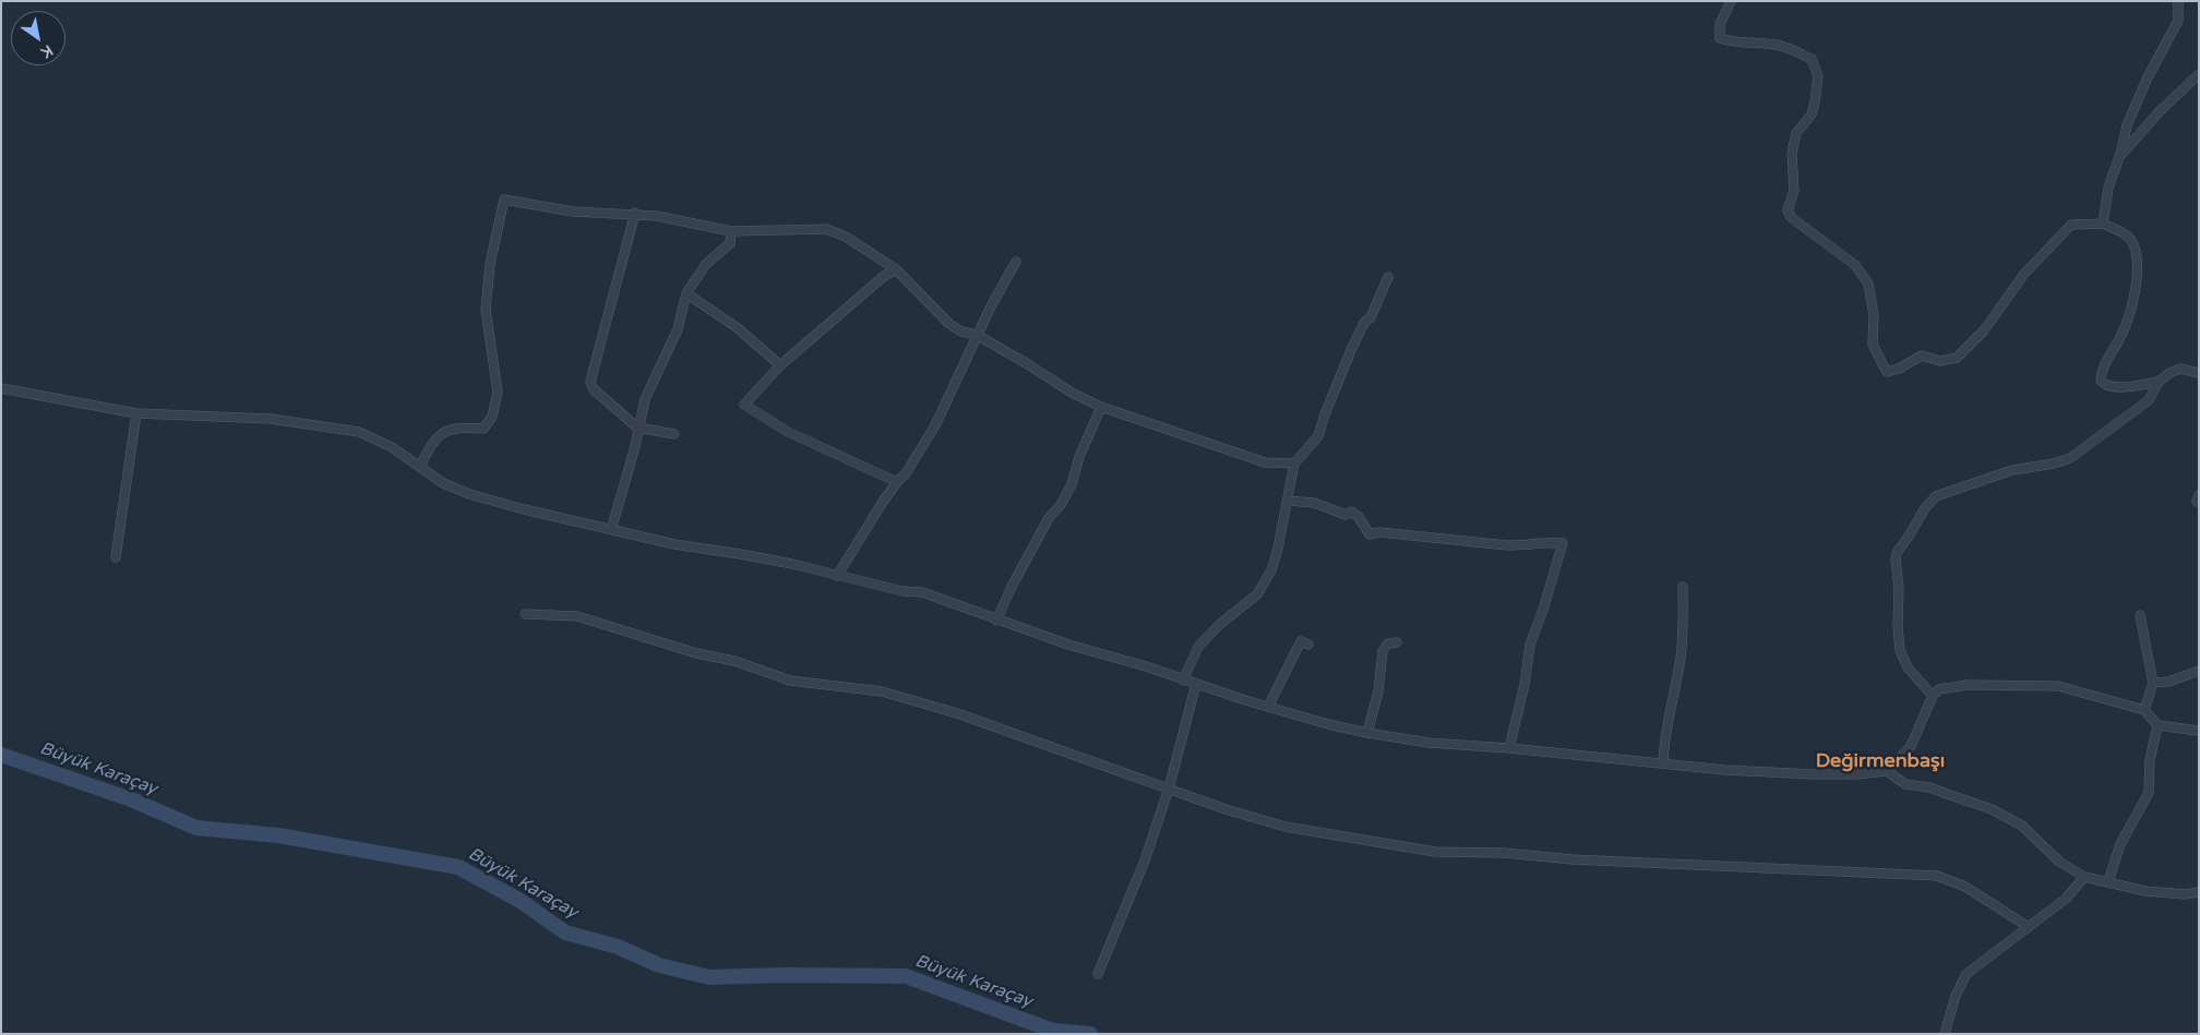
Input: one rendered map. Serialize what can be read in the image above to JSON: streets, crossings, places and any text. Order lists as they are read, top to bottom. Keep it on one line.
{"districts":["Değirmenbaşı"],"water":["Büyük Karaçay"],"north":"bottom right"}
